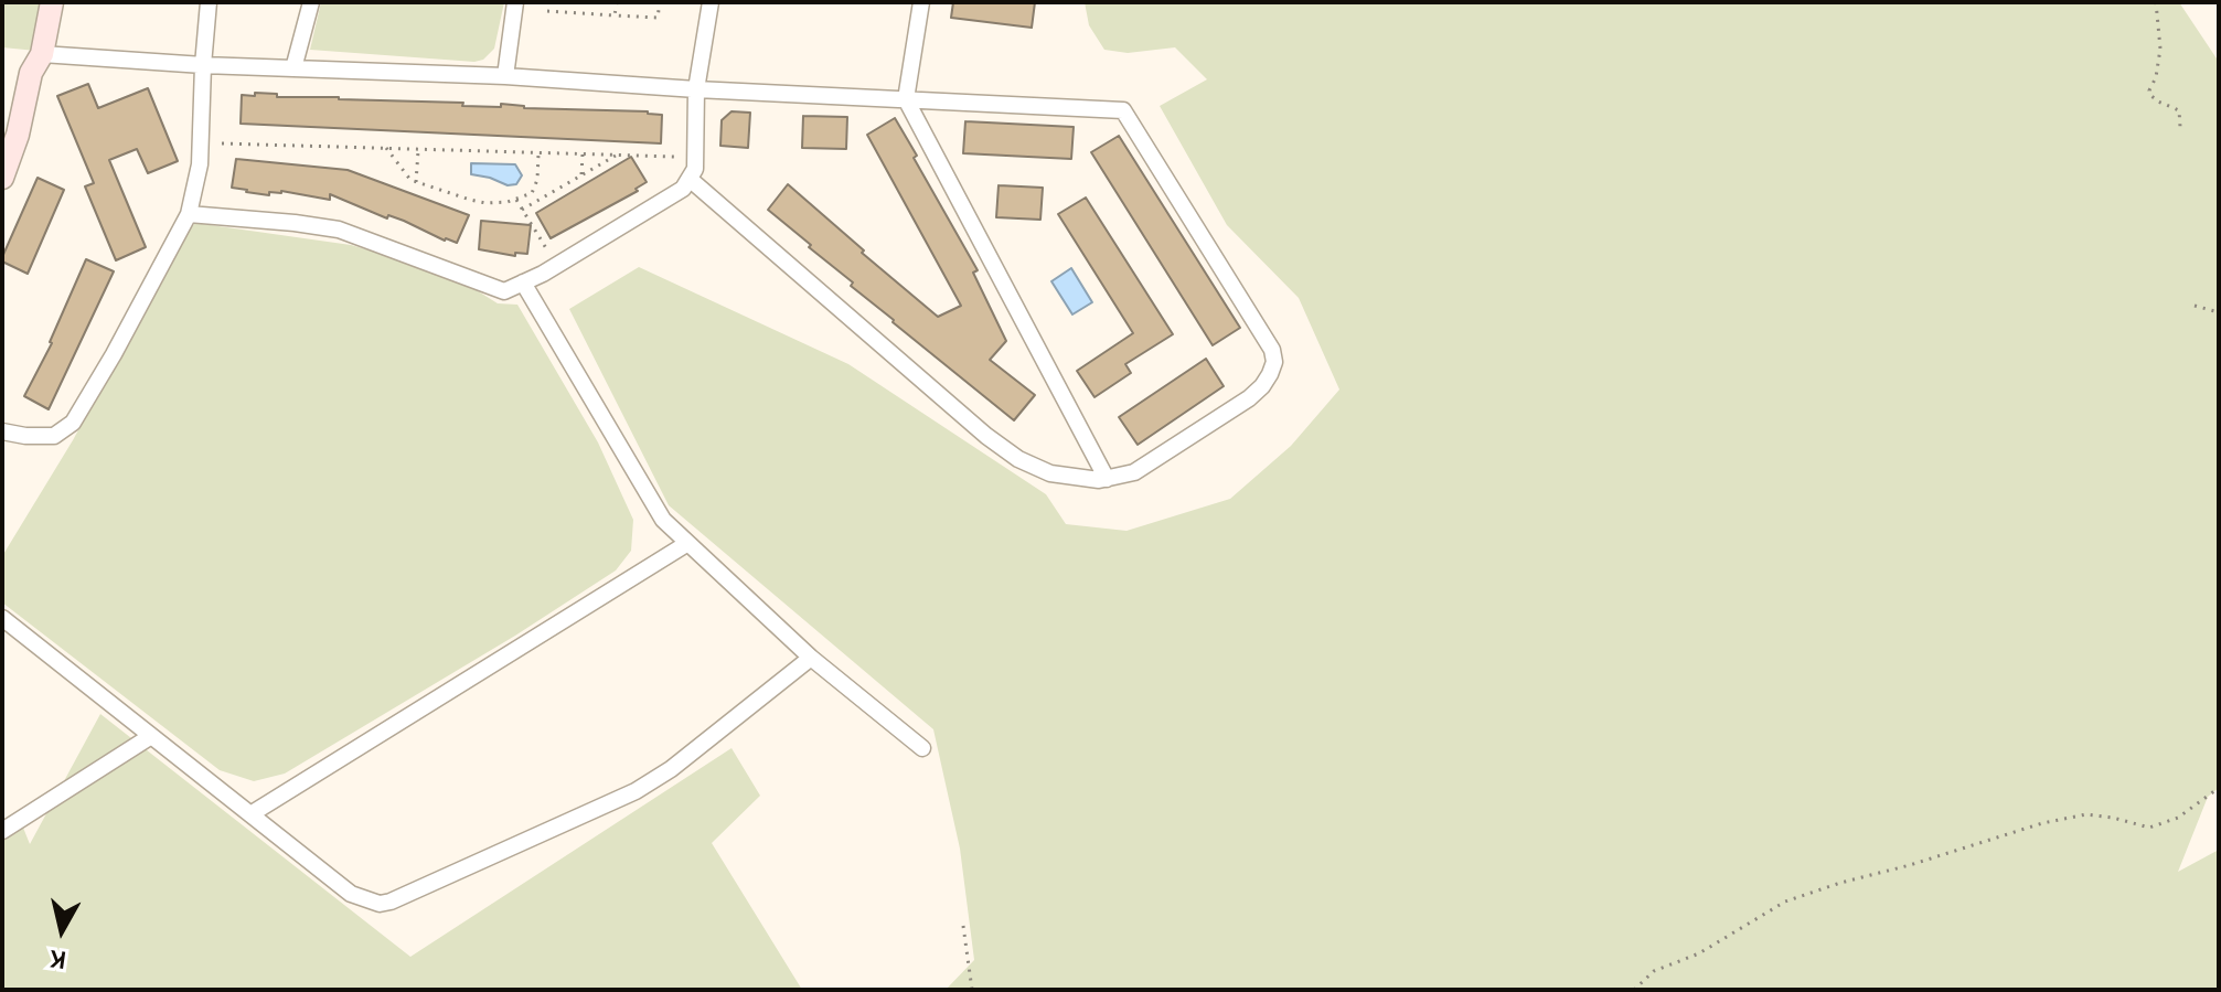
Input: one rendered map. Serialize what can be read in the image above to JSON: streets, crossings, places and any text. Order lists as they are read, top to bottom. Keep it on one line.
{"north":"bottom"}
